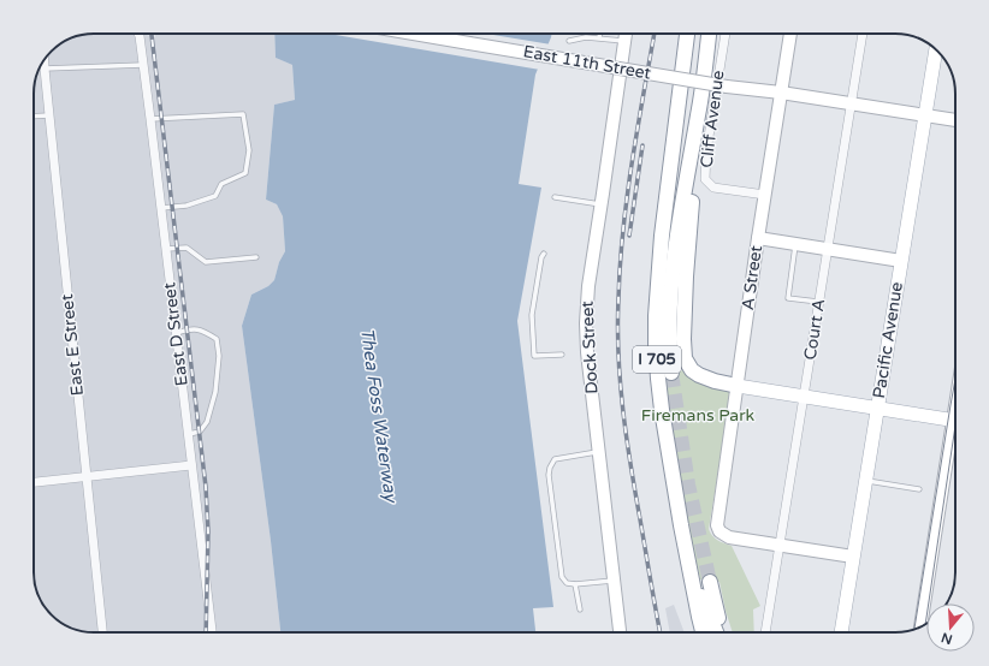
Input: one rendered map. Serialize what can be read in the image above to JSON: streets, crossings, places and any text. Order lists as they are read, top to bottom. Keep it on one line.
{"streets":{"highway":["I 705"],"main road":["Pacific Avenue"],"street":["East 11th Street","Cliff Avenue","A Street","Court A","East D Street","East E Street","Dock Street"]},"crossings":[["East 11th Street","A Street"],["East 11th Street","Court A"],["East 11th Street","Pacific Avenue"],["Cliff Avenue","A Street"],["A Street","Court A"]],"water":["Thea Foss Waterway"],"parks":["Firemans Park"],"north":"bottom"}
